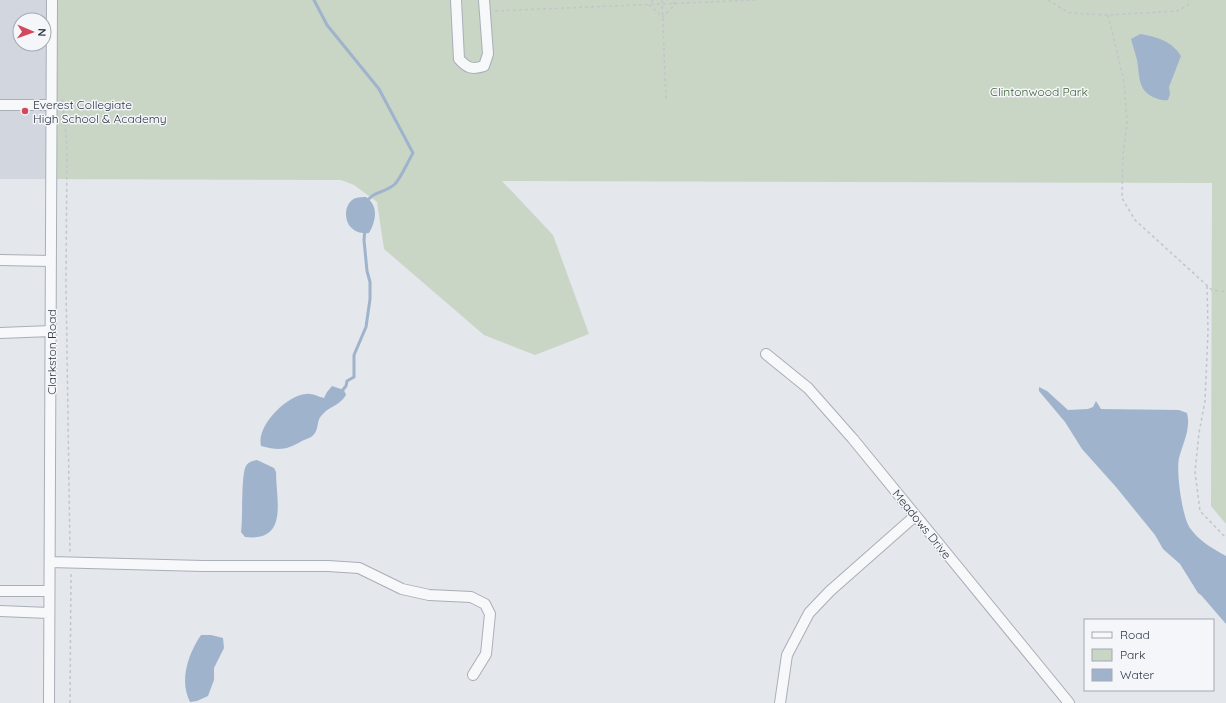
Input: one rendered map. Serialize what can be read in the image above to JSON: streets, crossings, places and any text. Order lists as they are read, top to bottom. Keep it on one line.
{"streets":{"street":["Clarkston Road","Meadows Drive"]},"parks":["Clintonwood Park"],"places":["Everest Collegiate High School & Academy"],"legend":["Road","Park","Water"],"north":"right"}
